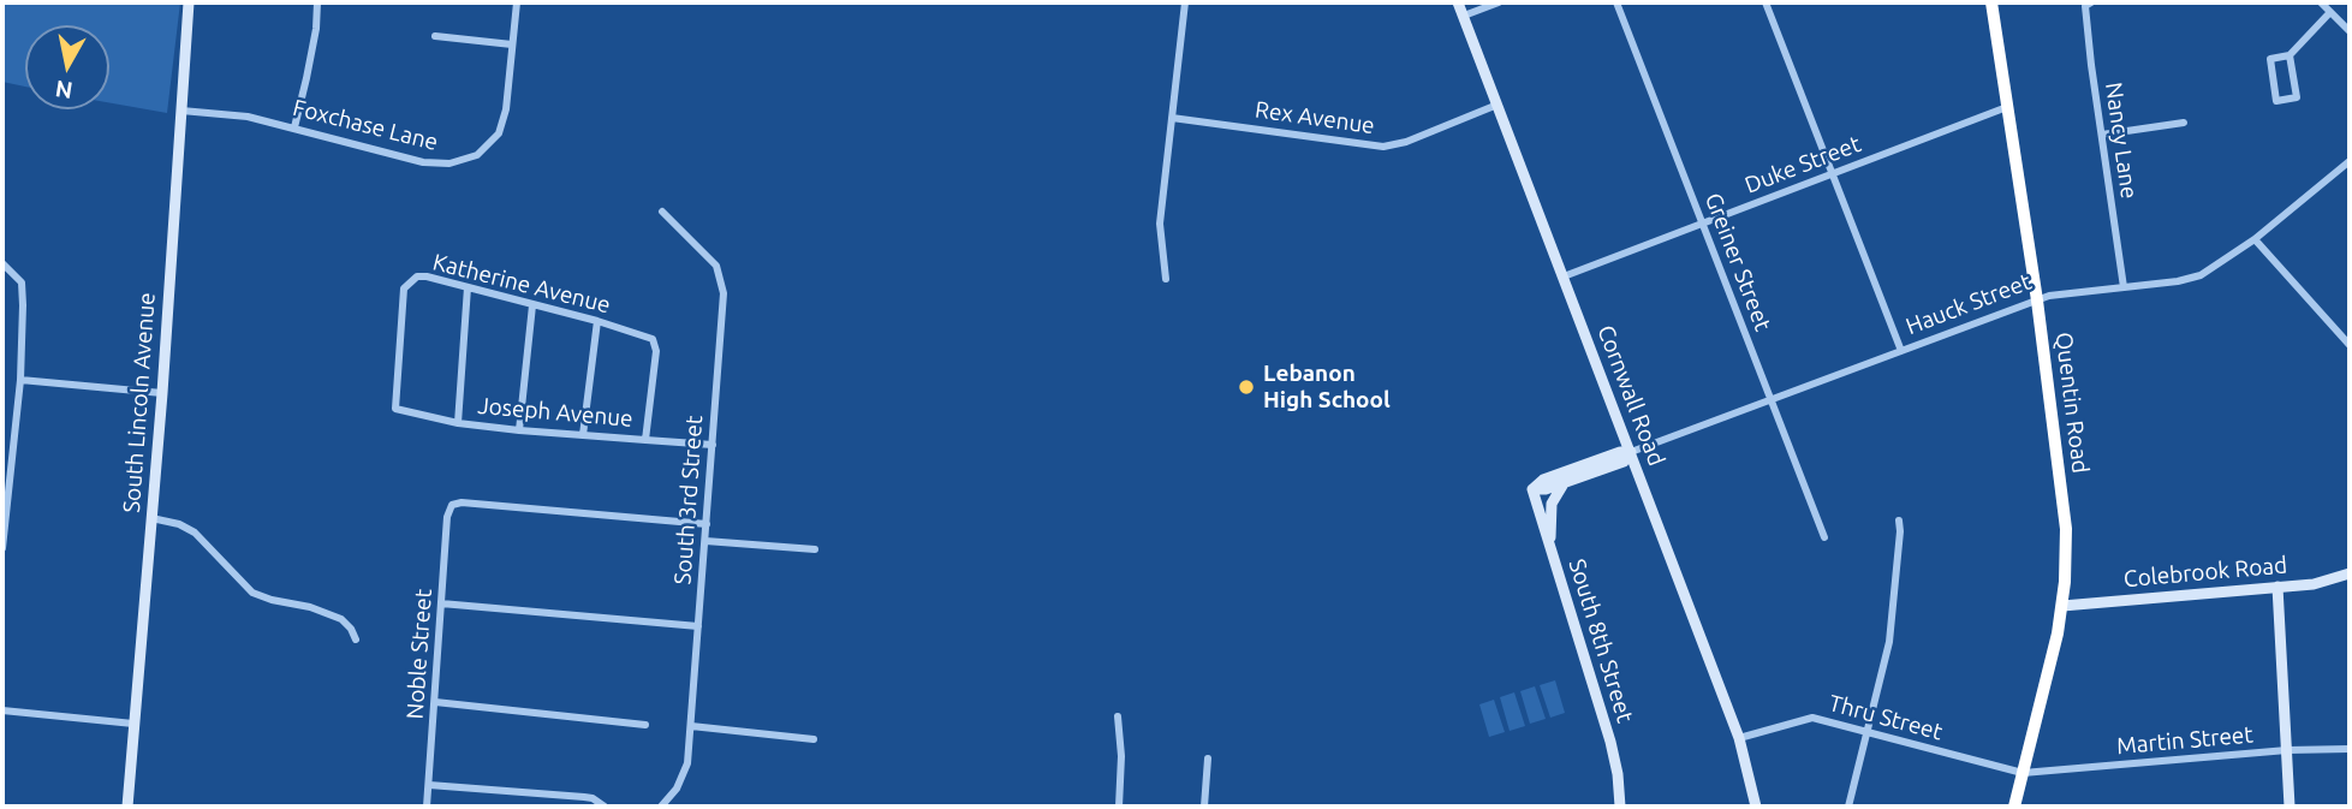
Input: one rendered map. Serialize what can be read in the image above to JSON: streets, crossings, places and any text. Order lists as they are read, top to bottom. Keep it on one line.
{"streets":{"highway":["Quentin Road"],"main road":["Hauck Street","Cornwall Road","South Lincoln Avenue","Colebrook Road","South 8th Street"],"street":["Rex Avenue","Foxchase Lane","Nancy Lane","Duke Street","Greiner Street","Katherine Avenue","Joseph Avenue","South 3rd Street","Noble Street","Thru Street","Martin Street"]},"crossings":[["Rex Avenue","Cornwall Road"],["Foxchase Lane","South Lincoln Avenue"],["Nancy Lane","Hauck Street"],["Duke Street","Greiner Street"],["Duke Street","Cornwall Road"],["Duke Street","Quentin Road"],["Greiner Street","Hauck Street"],["Katherine Avenue","Joseph Avenue"],["Hauck Street","Cornwall Road"],["Hauck Street","Quentin Road"],["Hauck Street","South 8th Street"],["Cornwall Road","Thru Street"],["Quentin Road","Colebrook Road"],["Quentin Road","Thru Street"],["Quentin Road","Martin Street"],["Joseph Avenue","South 3rd Street"],["South 3rd Street","Noble Street"],["Thru Street","Martin Street"]],"places":["Lebanon High School"],"north":"bottom"}
